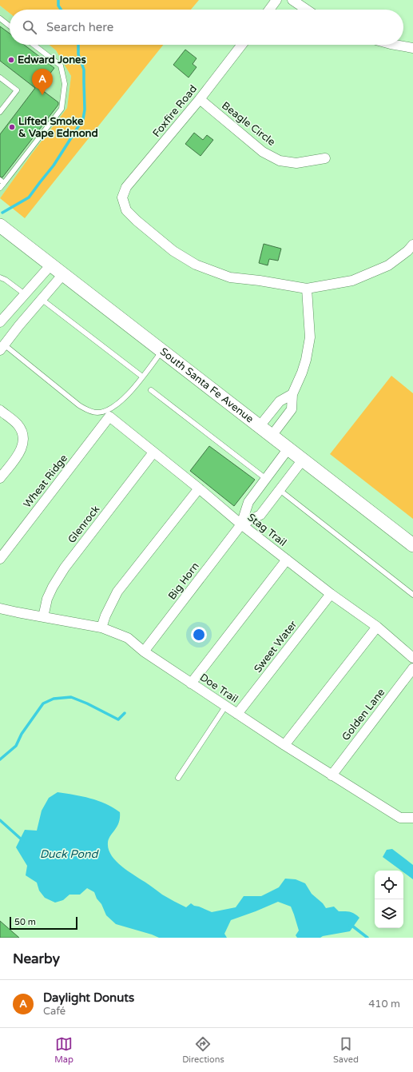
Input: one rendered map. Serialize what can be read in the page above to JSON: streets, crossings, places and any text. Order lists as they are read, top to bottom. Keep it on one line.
{"streets":{"main road":["South Santa Fe Avenue"],"street":["Foxfire Road","Beagle Circle","Wheat Ridge","Glenrock","Stag Trail","Big Horn","Sweet Water","Doe Trail","Golden Lane"]},"crossings":[["Foxfire Road","Beagle Circle"],["South Santa Fe Avenue","Big Horn"],["Wheat Ridge","Stag Trail"],["Glenrock","Stag Trail"],["Glenrock","Doe Trail"],["Stag Trail","Big Horn"],["Stag Trail","Sweet Water"],["Big Horn","Doe Trail"],["Sweet Water","Doe Trail"],["Doe Trail","Golden Lane"]],"water":["Duck Pond"],"places":["Edward Jones","Lifted Smoke & Vape Edmond"],"scale_bar":"50 m","page":{"search":"Search here","pins":"A","scale":"50 m","heading":"Nearby","list":[{"mark":"A","name":"Daylight Donuts","note":"Café","value":"410 m"}],"nav":["Map","Directions","Saved"]}}
